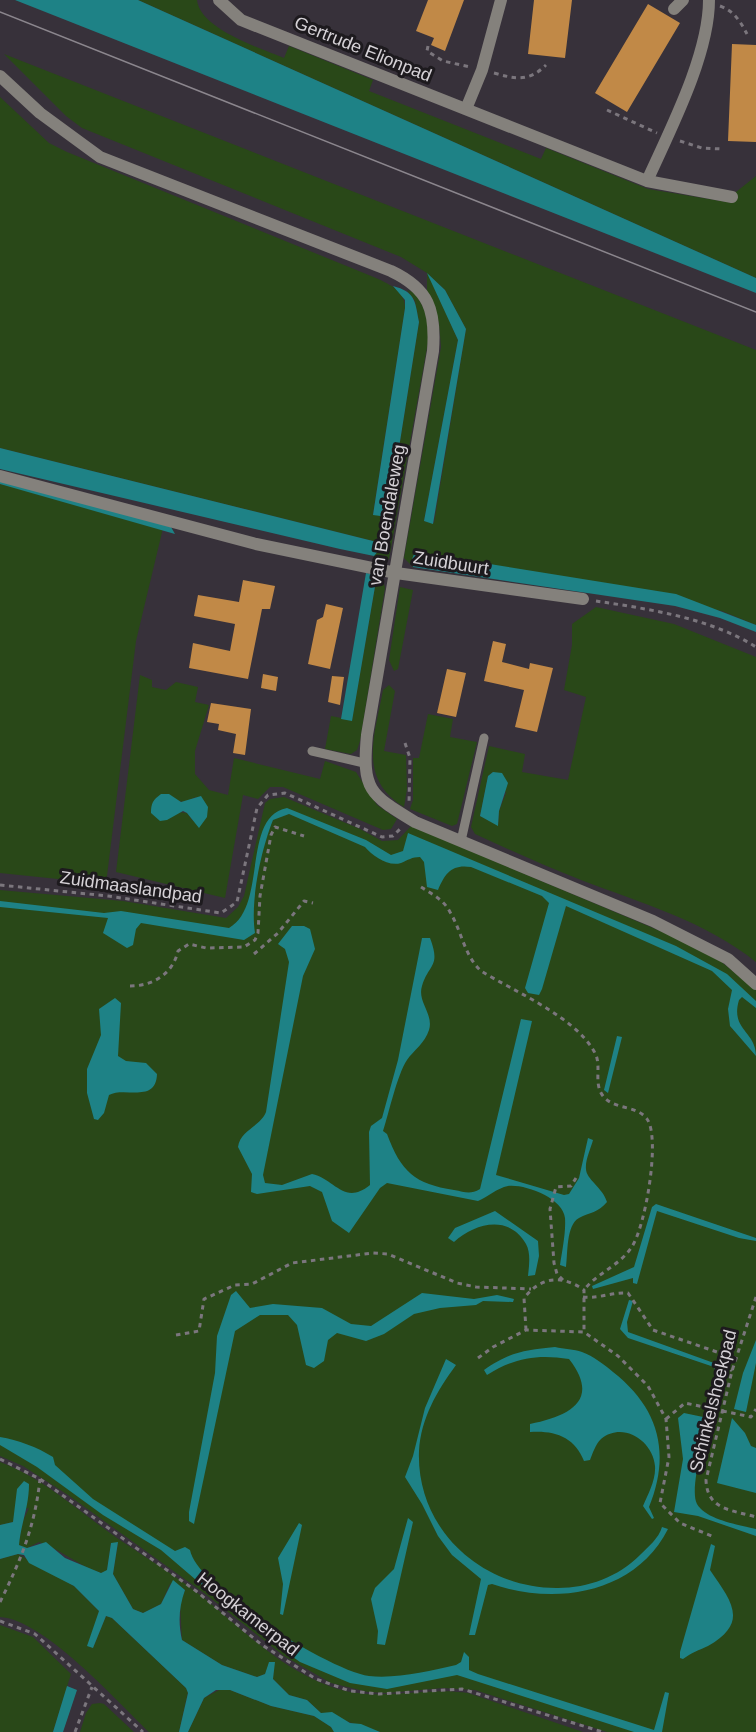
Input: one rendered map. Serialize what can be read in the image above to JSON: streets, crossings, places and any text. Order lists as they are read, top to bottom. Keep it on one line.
{"streets":{"street":["Gertrude Elionpad","van Boendaleweg","Zuidbuurt"],"path":["Zuidmaaslandpad","Schinkelshoekpad","Hoogkamerpad"]},"crossings":[["van Boendaleweg","Zuidbuurt"],["van Boendaleweg","Zuidmaaslandpad"]]}
